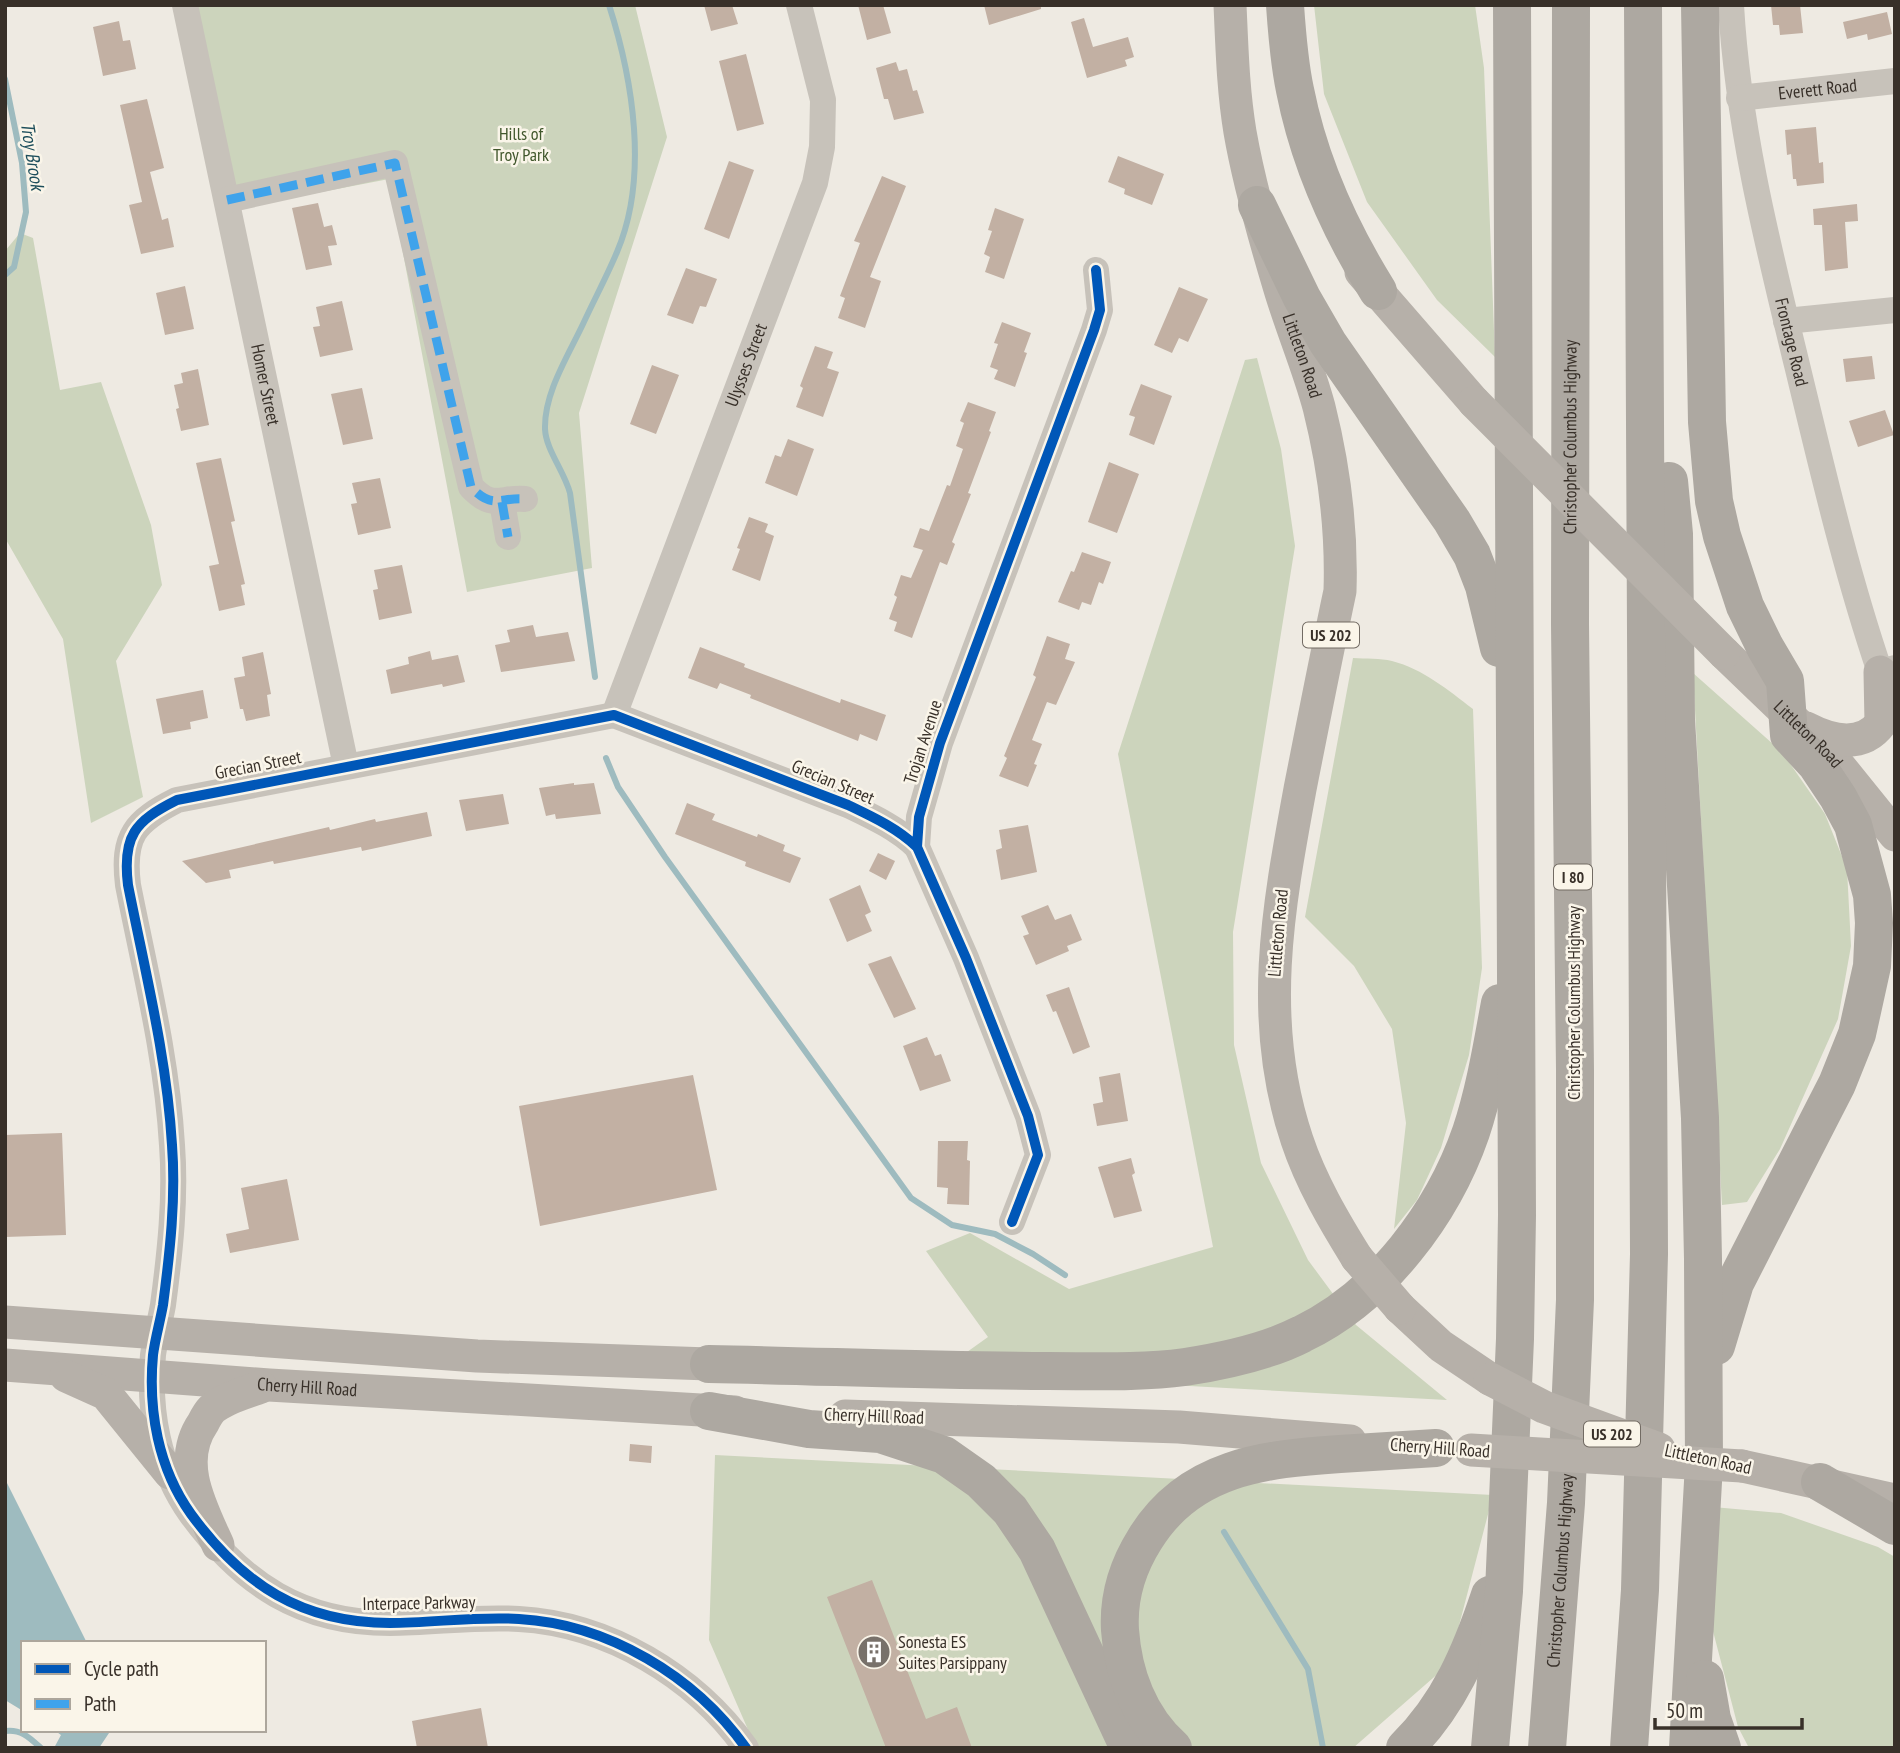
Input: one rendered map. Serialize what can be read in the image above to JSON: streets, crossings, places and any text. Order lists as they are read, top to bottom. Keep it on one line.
{"streets":{"highway":["Christopher Columbus Highway","I 80"],"main road":["Littleton Road","US 202","Cherry Hill Road"],"street":["Everett Road","Frontage Road","Ulysses Street","Homer Street","Trojan Avenue","Grecian Street","Interpace Parkway"]},"crossings":[["Everett Road","Frontage Road"],["Littleton Road","Cherry Hill Road"],["Ulysses Street","Grecian Street"],["Homer Street","Grecian Street"],["Trojan Avenue","Grecian Street"],["Grecian Street","Cherry Hill Road"],["Grecian Street","Interpace Parkway"],["Cherry Hill Road","Interpace Parkway"]],"water":["Troy Brook"],"parks":["Hills of Troy Park"],"places":{"building":["Sonesta ES Suites Parsippany"]},"legend":["Cycle path","Path"],"scale_bar":"50 m"}
